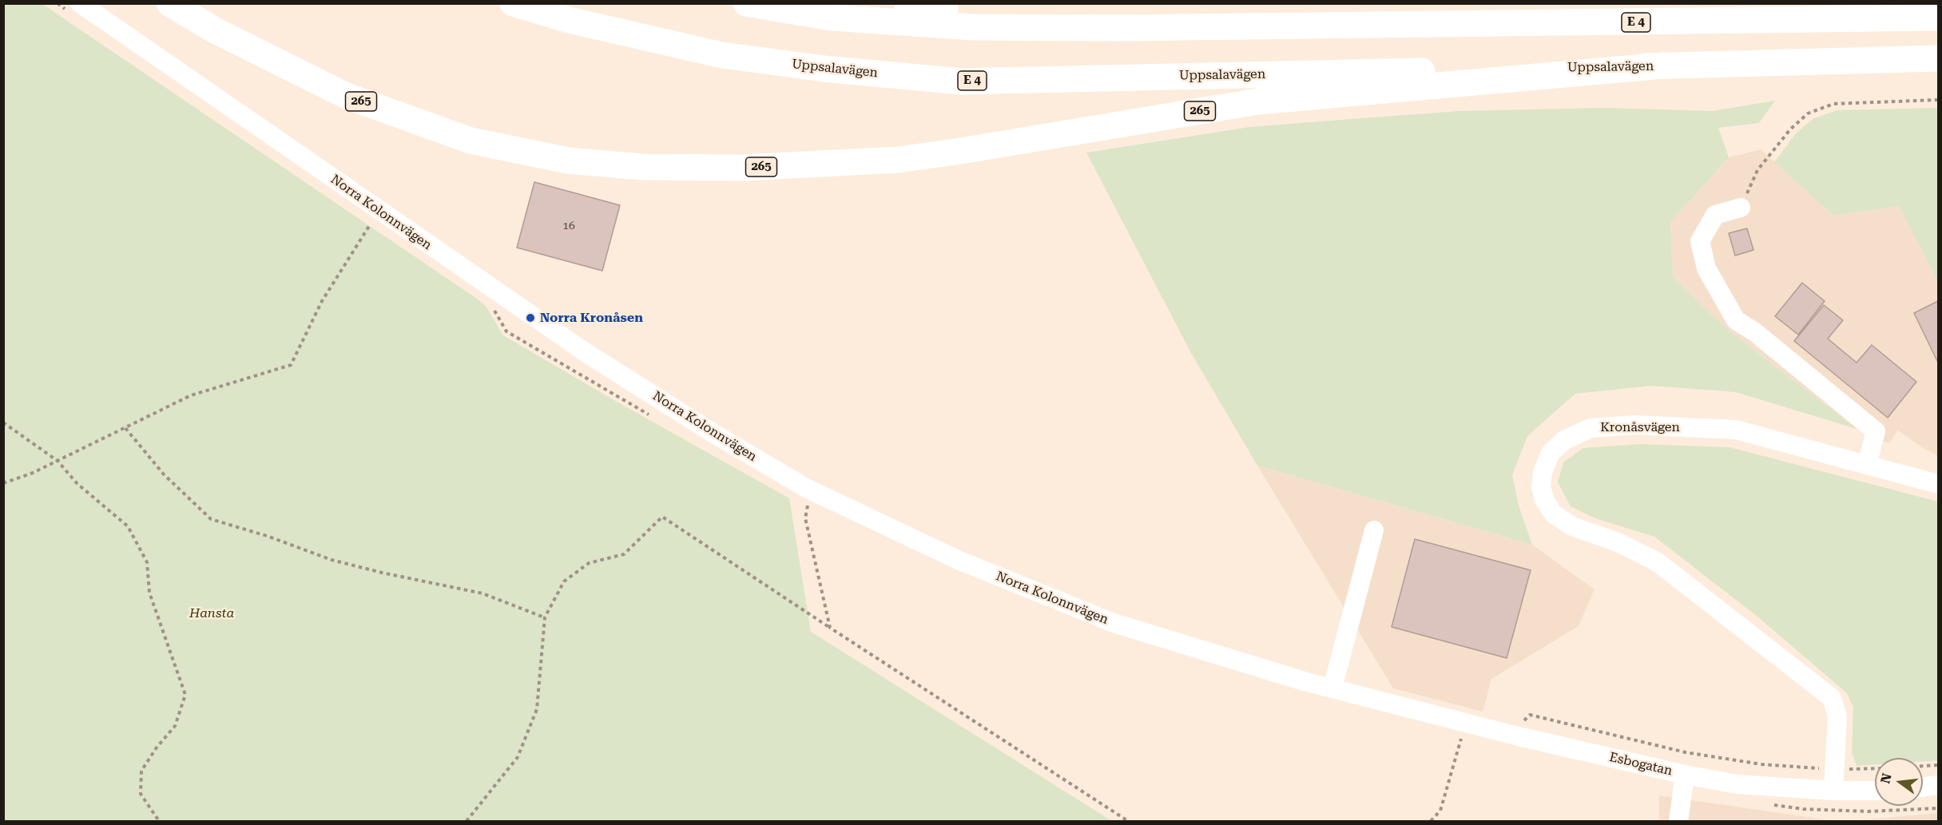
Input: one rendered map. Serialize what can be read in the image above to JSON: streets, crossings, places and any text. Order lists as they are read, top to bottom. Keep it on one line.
{"streets":{"highway":["E 4","Uppsalavägen","265"],"street":["Norra Kolonnvägen","Kronåsvägen","Esbogatan"]},"crossings":[["Uppsalavägen","265"],["Norra Kolonnvägen","Esbogatan"],["Kronåsvägen","Esbogatan"]],"parks":["Hansta"],"places":["Norra Kronåsen"],"house_numbers":["16"],"north":"left"}
